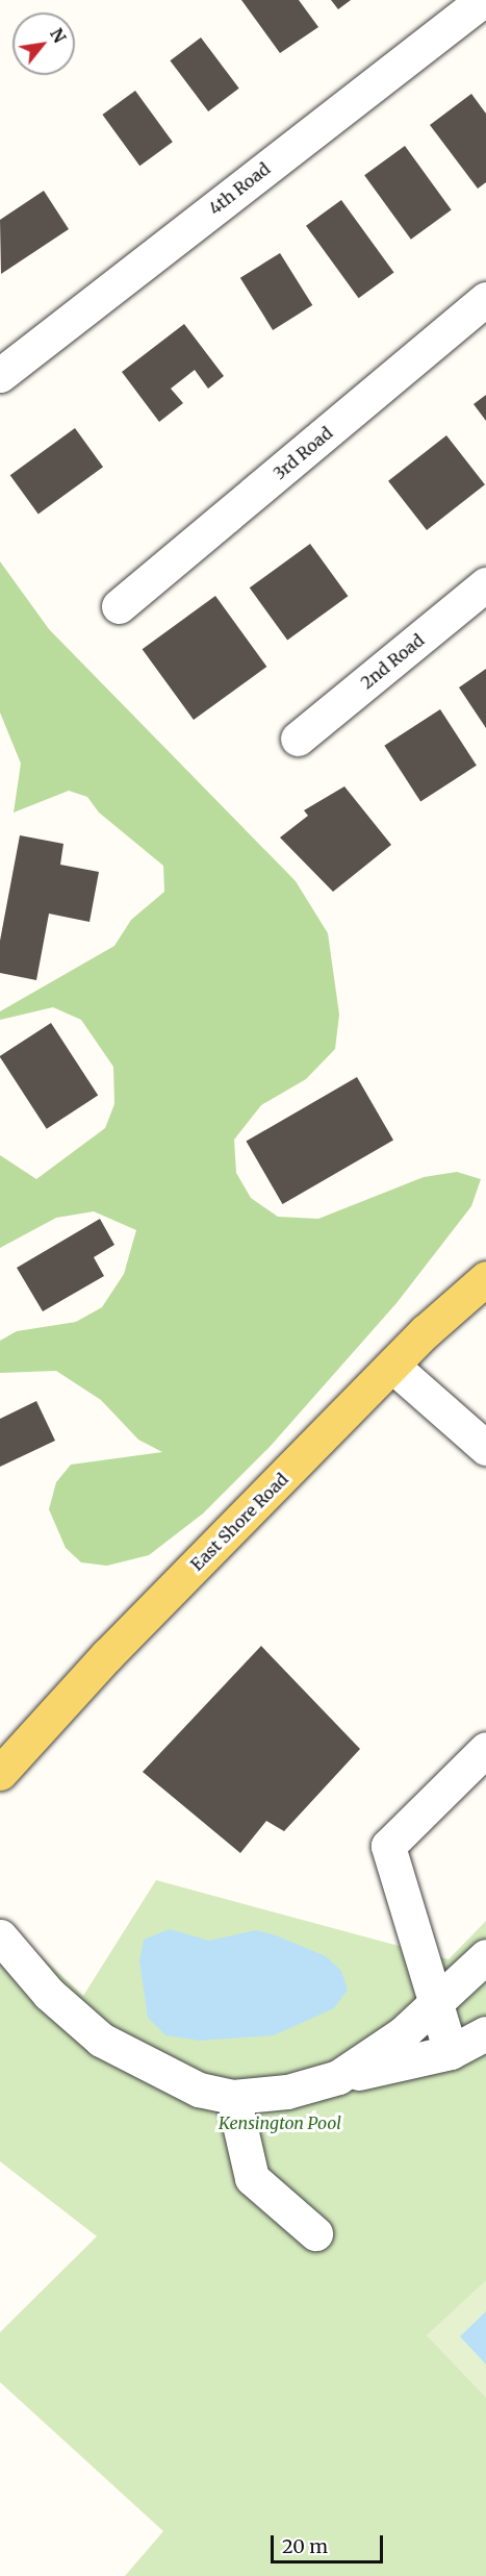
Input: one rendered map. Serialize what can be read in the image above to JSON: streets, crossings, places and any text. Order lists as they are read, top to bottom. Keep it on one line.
{"streets":{"main road":["East Shore Road"],"street":["4th Road","3rd Road","2nd Road"]},"parks":["Kensington Pool"],"scale_bar":"20 m","north":"top right"}
